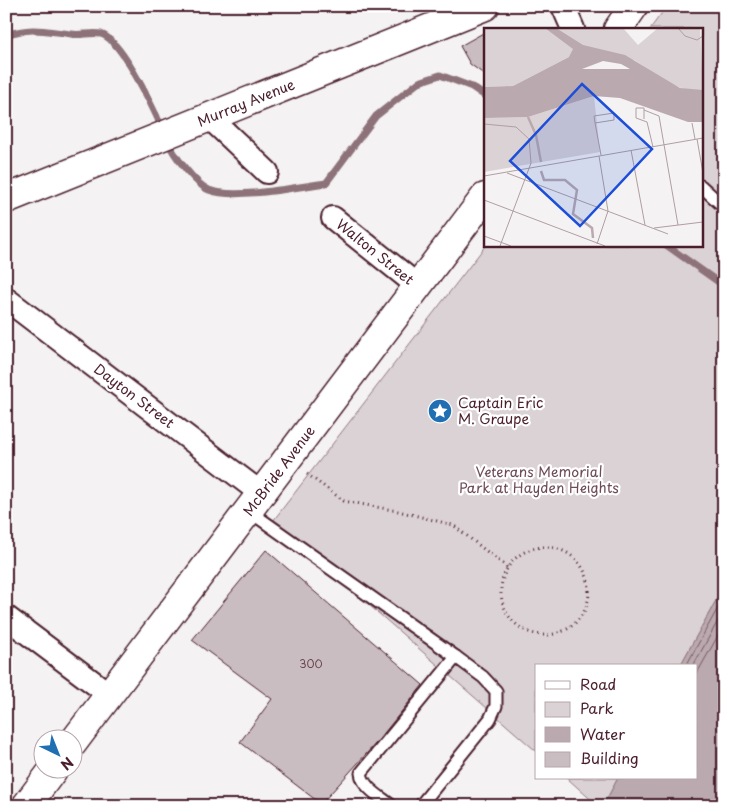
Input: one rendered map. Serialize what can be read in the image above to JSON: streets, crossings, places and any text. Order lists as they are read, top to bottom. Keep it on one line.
{"streets":{"main road":["Murray Avenue","McBride Avenue"],"street":["Walton Street","Dayton Street"]},"crossings":[["Walton Street","McBride Avenue"],["Dayton Street","McBride Avenue"]],"parks":["Veterans Memorial Park at Hayden Heights"],"places":{"place":["Captain Eric M. Graupe"]},"house_numbers":["300"],"legend":["Road","Park","Water","Building"],"north":"bottom right"}
